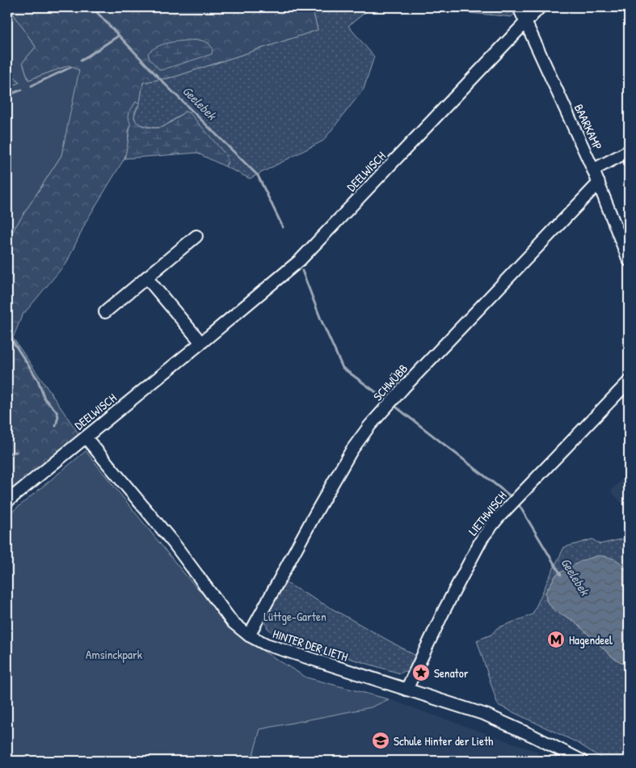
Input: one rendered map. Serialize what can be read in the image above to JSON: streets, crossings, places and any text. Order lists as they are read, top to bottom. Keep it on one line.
{"streets":{"street":["BAARKAMP","DEELWISCH","SCHWÜBB","LIETHWISCH","HINTER DER LIETH"]},"crossings":[["BAARKAMP","DEELWISCH"],["BAARKAMP","SCHWÜBB"],["DEELWISCH","HINTER DER LIETH"],["SCHWÜBB","HINTER DER LIETH"],["LIETHWISCH","HINTER DER LIETH"]],"water":["Geelebek"],"parks":["Lüttge-Garten","Amsinckpark"],"places":{"metro station":["Hagendeel"],"place":["Senator"],"school or university":["Schule Hinter der Lieth"]}}
